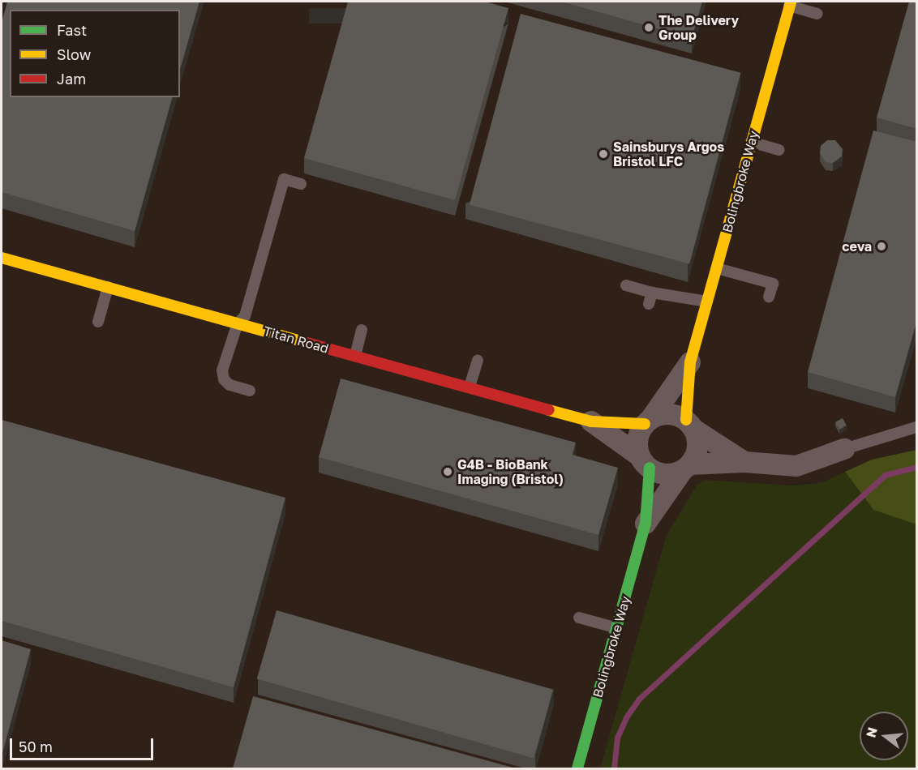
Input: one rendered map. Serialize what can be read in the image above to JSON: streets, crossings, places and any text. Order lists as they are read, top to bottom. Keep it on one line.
{"streets":{"street":["Bolingbroke Way","Titan Road"]},"crossings":[["Bolingbroke Way","Titan Road"]],"places":["The Delivery Group","Sainsburys Argos Bristol LFC","ceva","G4B - BioBank Imaging (Bristol)"],"legend":["Fast","Slow","Jam"],"scale_bar":"50 m","north":"left"}
